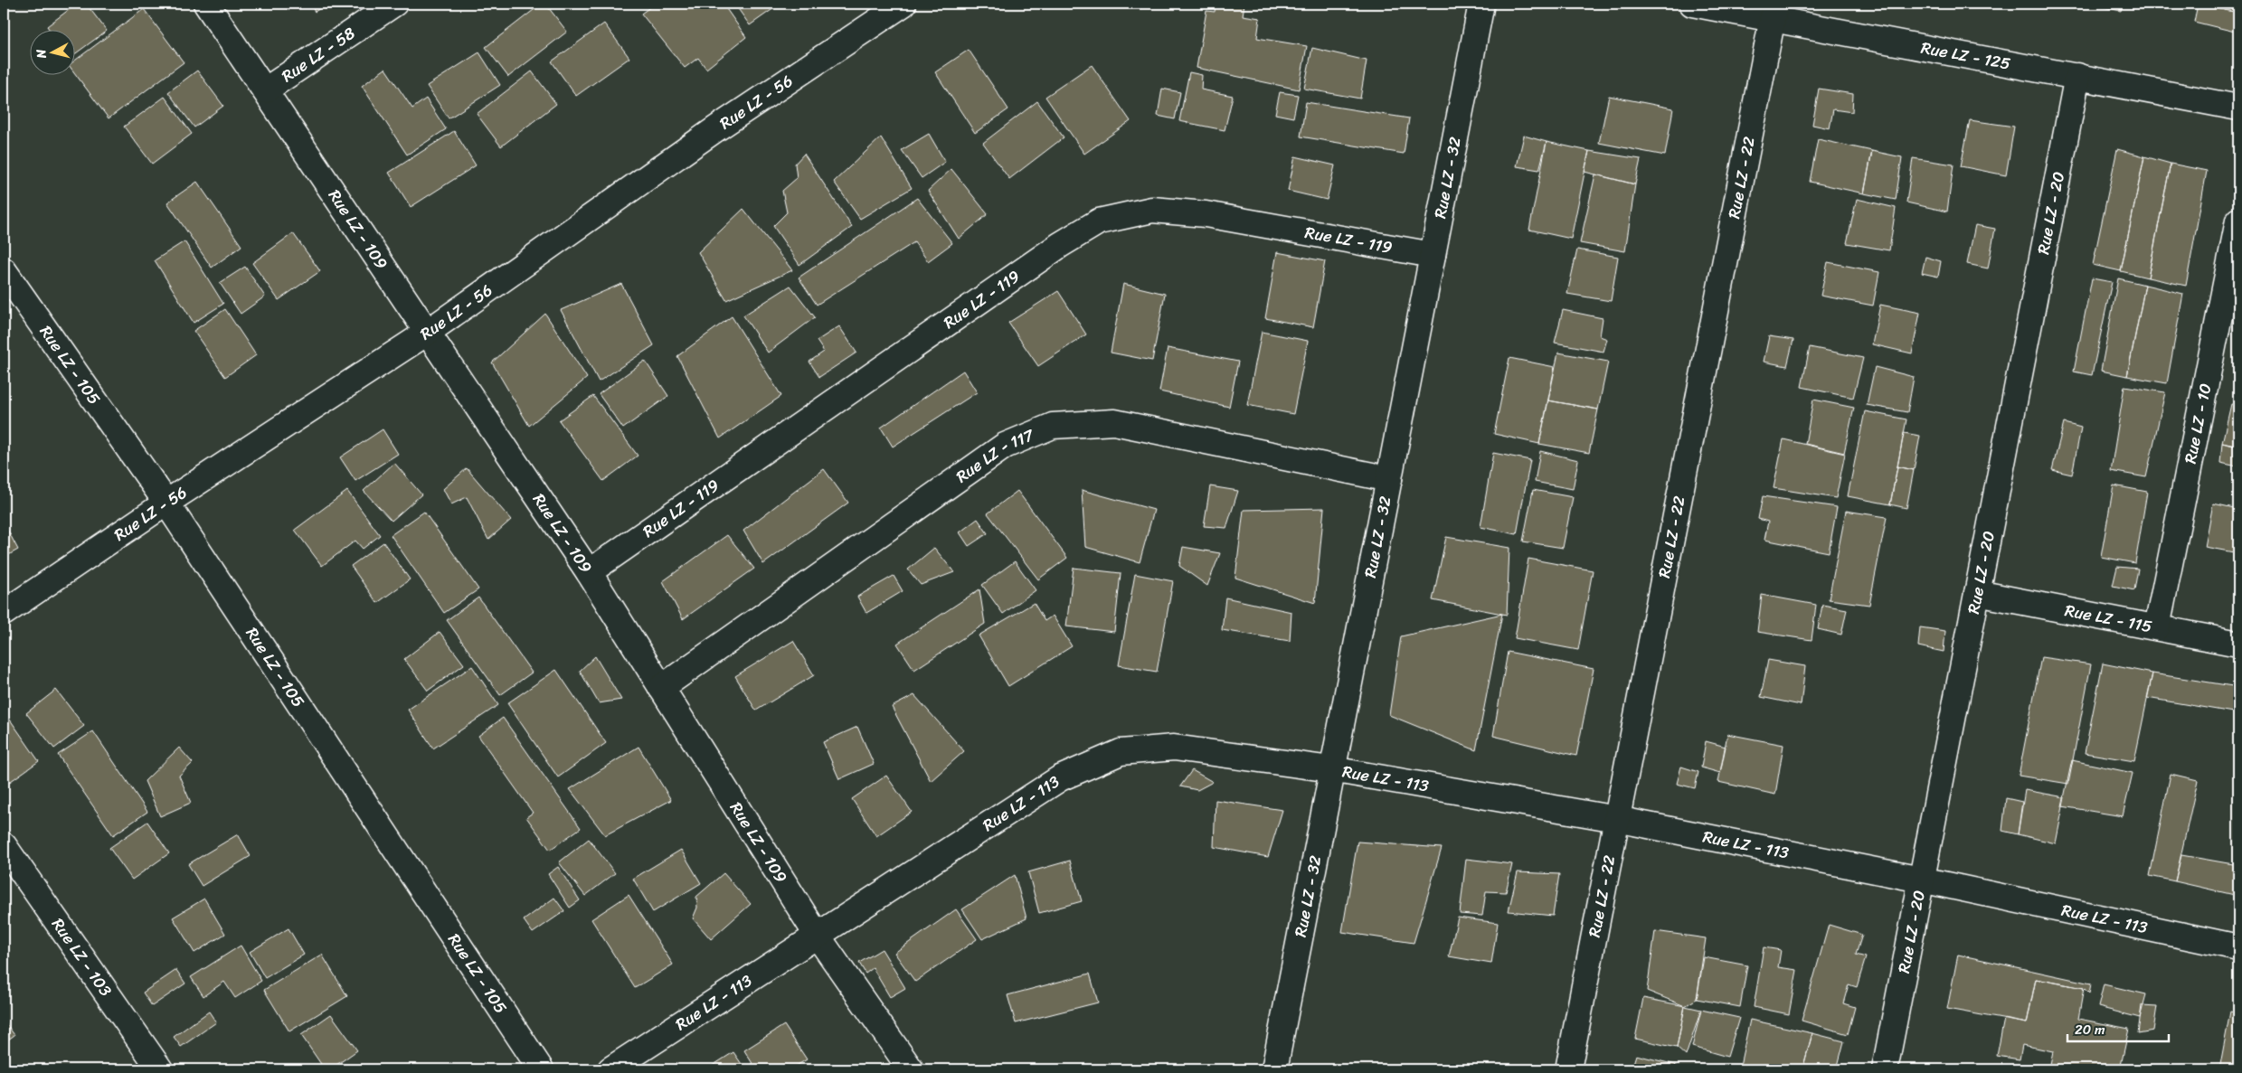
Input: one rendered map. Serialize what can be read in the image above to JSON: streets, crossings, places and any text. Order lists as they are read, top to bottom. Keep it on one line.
{"streets":{"street":["Rue LZ - 58","Rue LZ - 125","Rue LZ - 56","Rue LZ - 32","Rue LZ - 22","Rue LZ - 20","Rue LZ - 109","Rue LZ - 119","Rue LZ - 105","Rue LZ - 10","Rue LZ - 117","Rue LZ - 115","Rue LZ - 113","Rue LZ - 103"]},"crossings":[["Rue LZ - 58","Rue LZ - 109"],["Rue LZ - 125","Rue LZ - 22"],["Rue LZ - 125","Rue LZ - 20"],["Rue LZ - 56","Rue LZ - 109"],["Rue LZ - 56","Rue LZ - 105"],["Rue LZ - 32","Rue LZ - 119"],["Rue LZ - 32","Rue LZ - 117"],["Rue LZ - 32","Rue LZ - 113"],["Rue LZ - 22","Rue LZ - 113"],["Rue LZ - 20","Rue LZ - 115"],["Rue LZ - 20","Rue LZ - 113"],["Rue LZ - 109","Rue LZ - 119"],["Rue LZ - 109","Rue LZ - 117"],["Rue LZ - 109","Rue LZ - 113"],["Rue LZ - 10","Rue LZ - 115"]],"scale_bar":"20 m","north":"left"}
